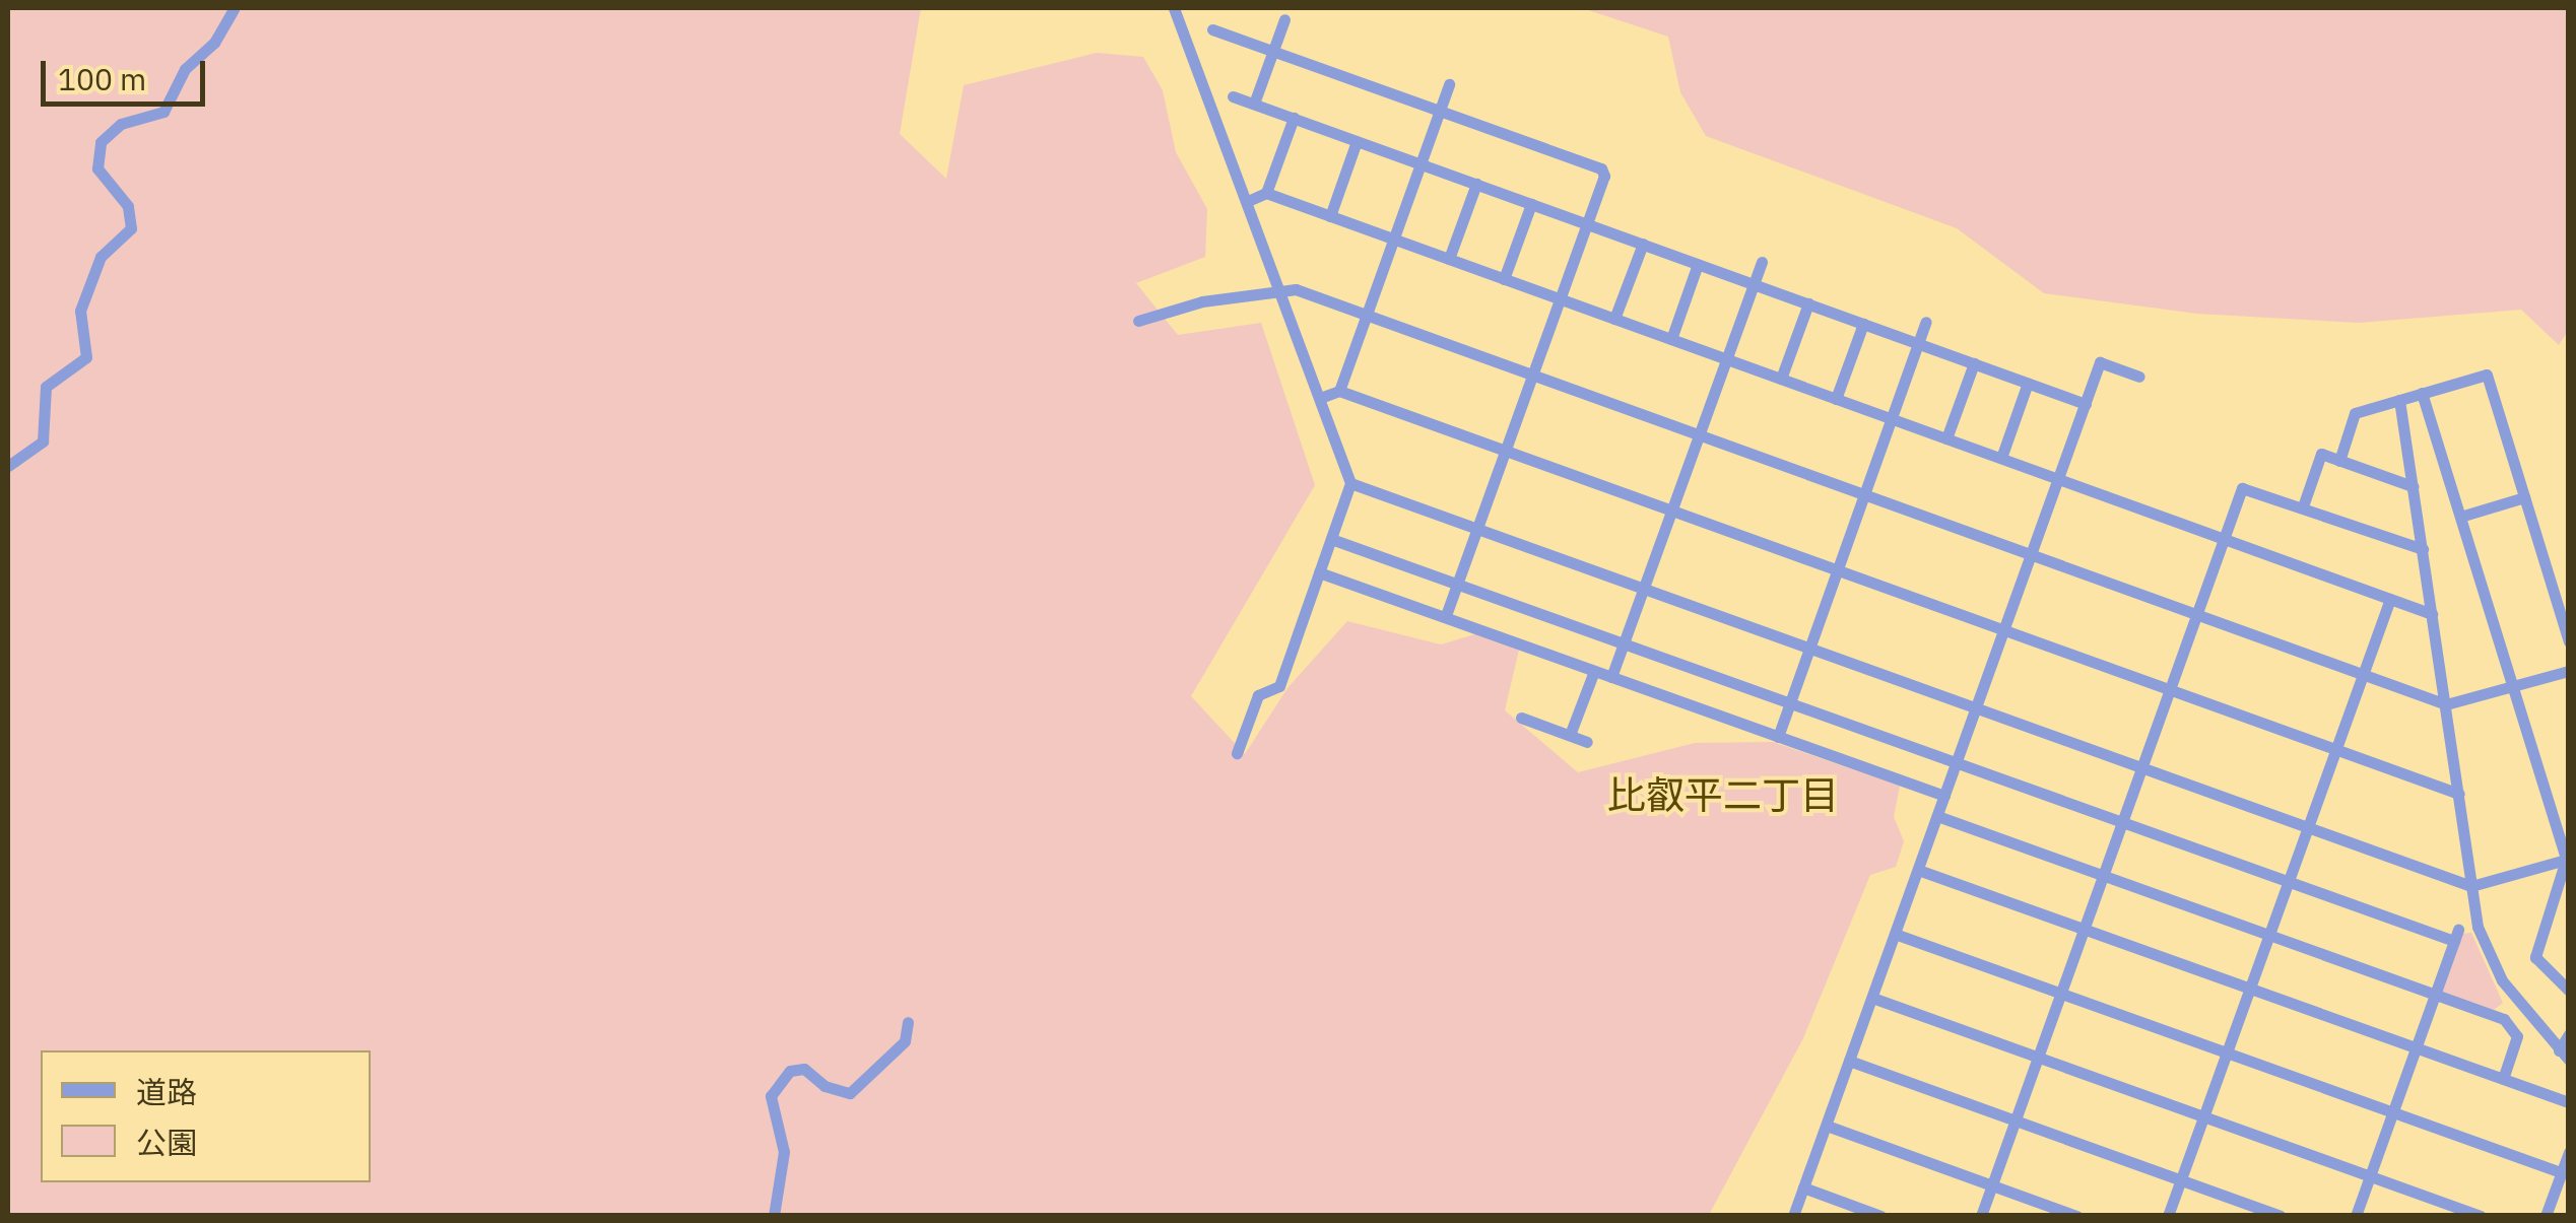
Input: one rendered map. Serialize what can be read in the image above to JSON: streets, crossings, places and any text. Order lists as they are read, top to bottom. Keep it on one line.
{"districts":["比叡平二丁目"],"legend":["道路","公園"],"scale_bar":"100 m"}
